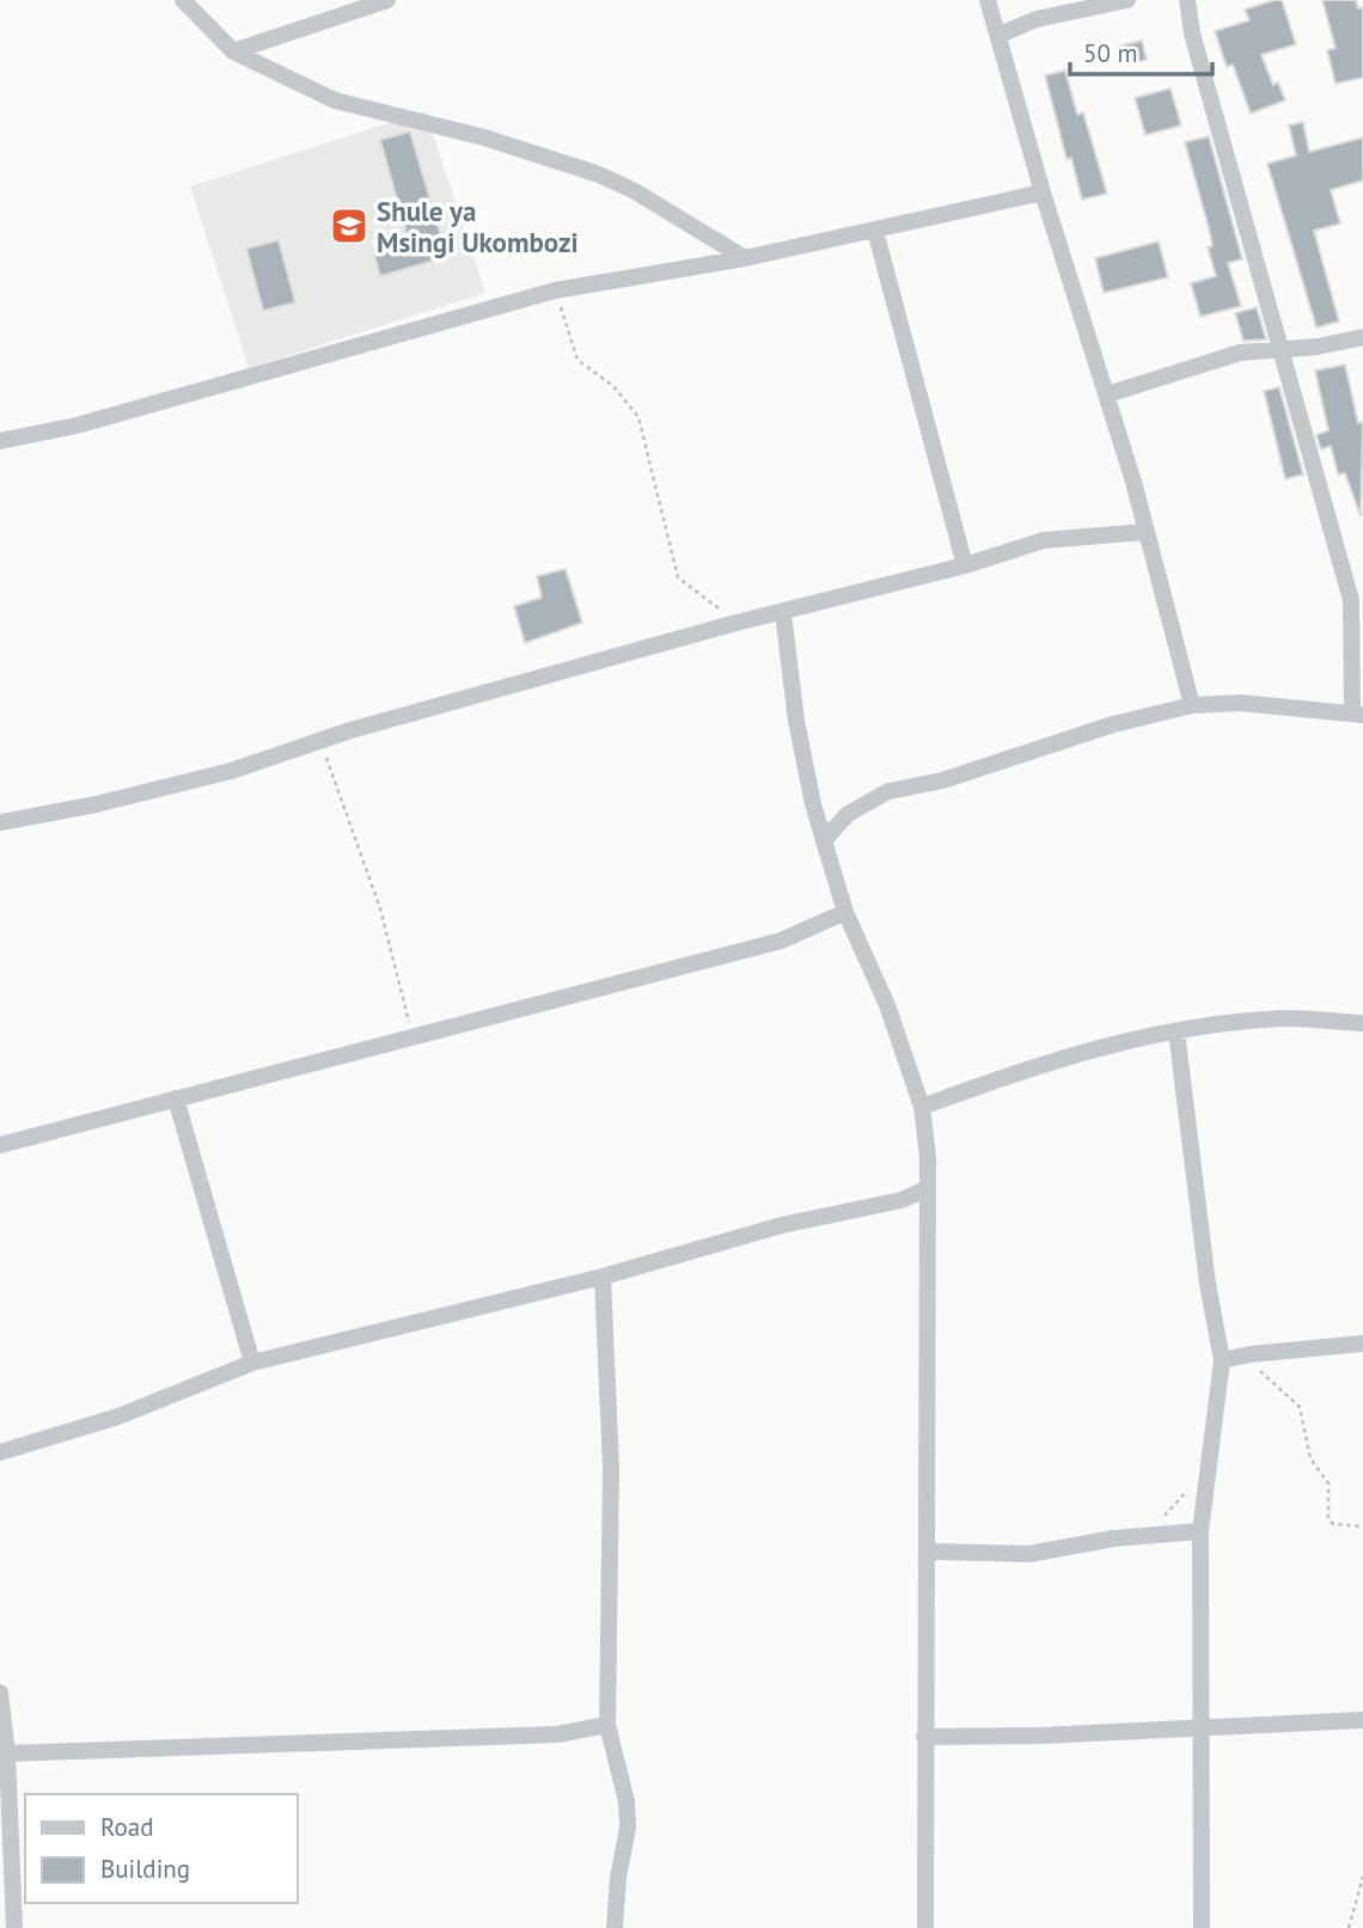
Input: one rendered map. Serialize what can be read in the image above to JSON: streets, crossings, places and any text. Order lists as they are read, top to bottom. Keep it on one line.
{"places":{"school or university":["Shule ya Msingi Ukombozi"]},"legend":["Road","Building"],"scale_bar":"50 m"}
